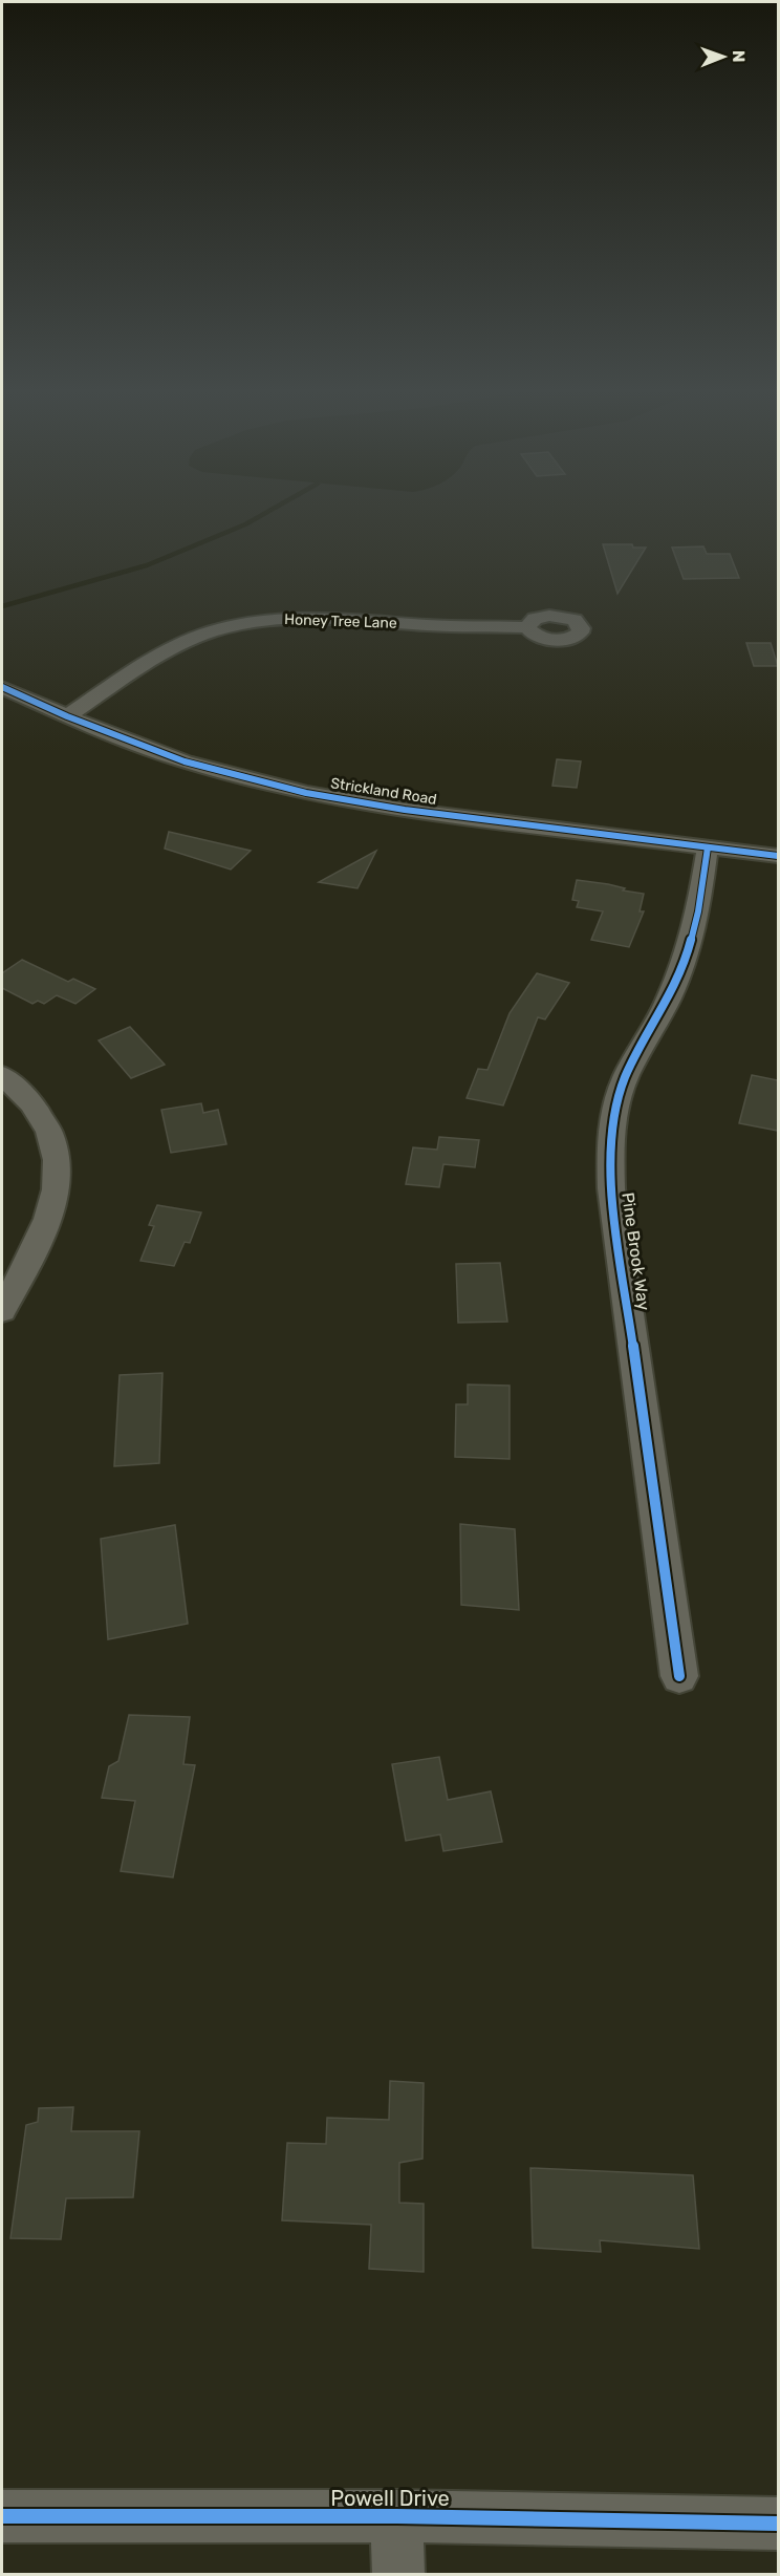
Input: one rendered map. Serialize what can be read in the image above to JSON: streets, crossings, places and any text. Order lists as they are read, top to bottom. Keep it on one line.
{"streets":{"street":["Honey Tree Lane","Strickland Road","Pine Brook Way","Powell Drive"]},"crossings":[["Honey Tree Lane","Strickland Road"],["Strickland Road","Pine Brook Way"]],"north":"right"}
